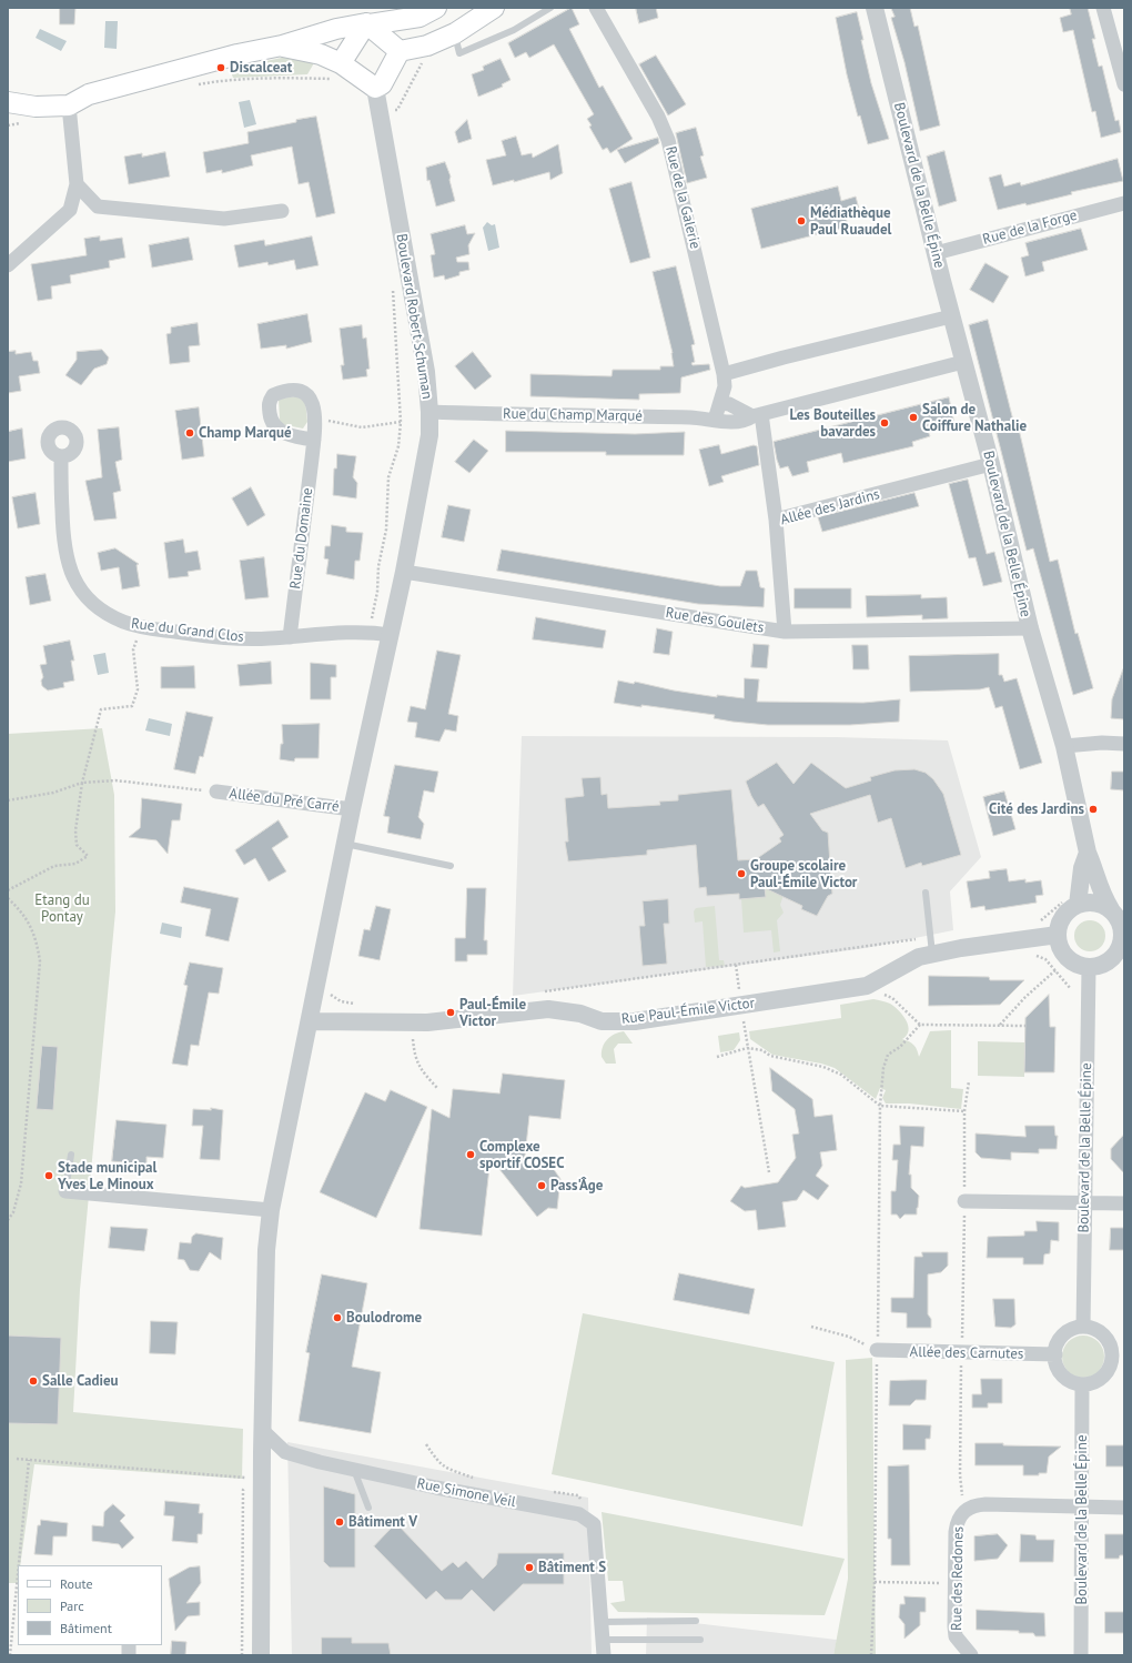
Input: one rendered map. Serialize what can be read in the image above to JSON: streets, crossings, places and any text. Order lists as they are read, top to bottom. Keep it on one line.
{"streets":{"street":["Boulevard de la Belle Épine","Rue de la Galerie","Rue de la Forge","Boulevard Robert Schuman","Rue du Champ Marqué","Allée des Jardins","Rue du Domaine","Rue des Goulets","Rue du Grand Clos","Allée du Pré Carré","Rue Paul-Émile Victor","Allée des Carnutes","Rue Simone Veil","Rue des Redones"]},"crossings":[["Boulevard de la Belle Épine","Rue de la Forge"],["Boulevard de la Belle Épine","Rue du Champ Marqué"],["Boulevard de la Belle Épine","Allée des Jardins"],["Boulevard de la Belle Épine","Rue des Goulets"],["Boulevard de la Belle Épine","Rue Paul-Émile Victor"],["Boulevard de la Belle Épine","Allée des Carnutes"],["Boulevard de la Belle Épine","Rue des Redones"],["Boulevard Robert Schuman","Rue du Champ Marqué"],["Boulevard Robert Schuman","Rue des Goulets"],["Boulevard Robert Schuman","Rue du Grand Clos"],["Boulevard Robert Schuman","Allée du Pré Carré"],["Boulevard Robert Schuman","Rue Paul-Émile Victor"],["Boulevard Robert Schuman","Rue Simone Veil"],["Allée des Jardins","Rue des Goulets"],["Rue du Domaine","Rue du Grand Clos"]],"parks":["Etang du Pontay"],"places":["Discalceat","Médiathèque Paul Ruaudel","Salon de Coiffure Nathalie","Les Bouteilles bavardes","Champ Marqué","Cité des Jardins","Groupe scolaire Paul-Émile Victor","Paul-Émile Victor","Complexe sportif COSEC","Stade municipal Yves Le Minoux","Pass'Âge","Boulodrome","Salle Cadieu","Bâtiment V","Bâtiment S"],"legend":["Route","Parc","Bâtiment"]}
